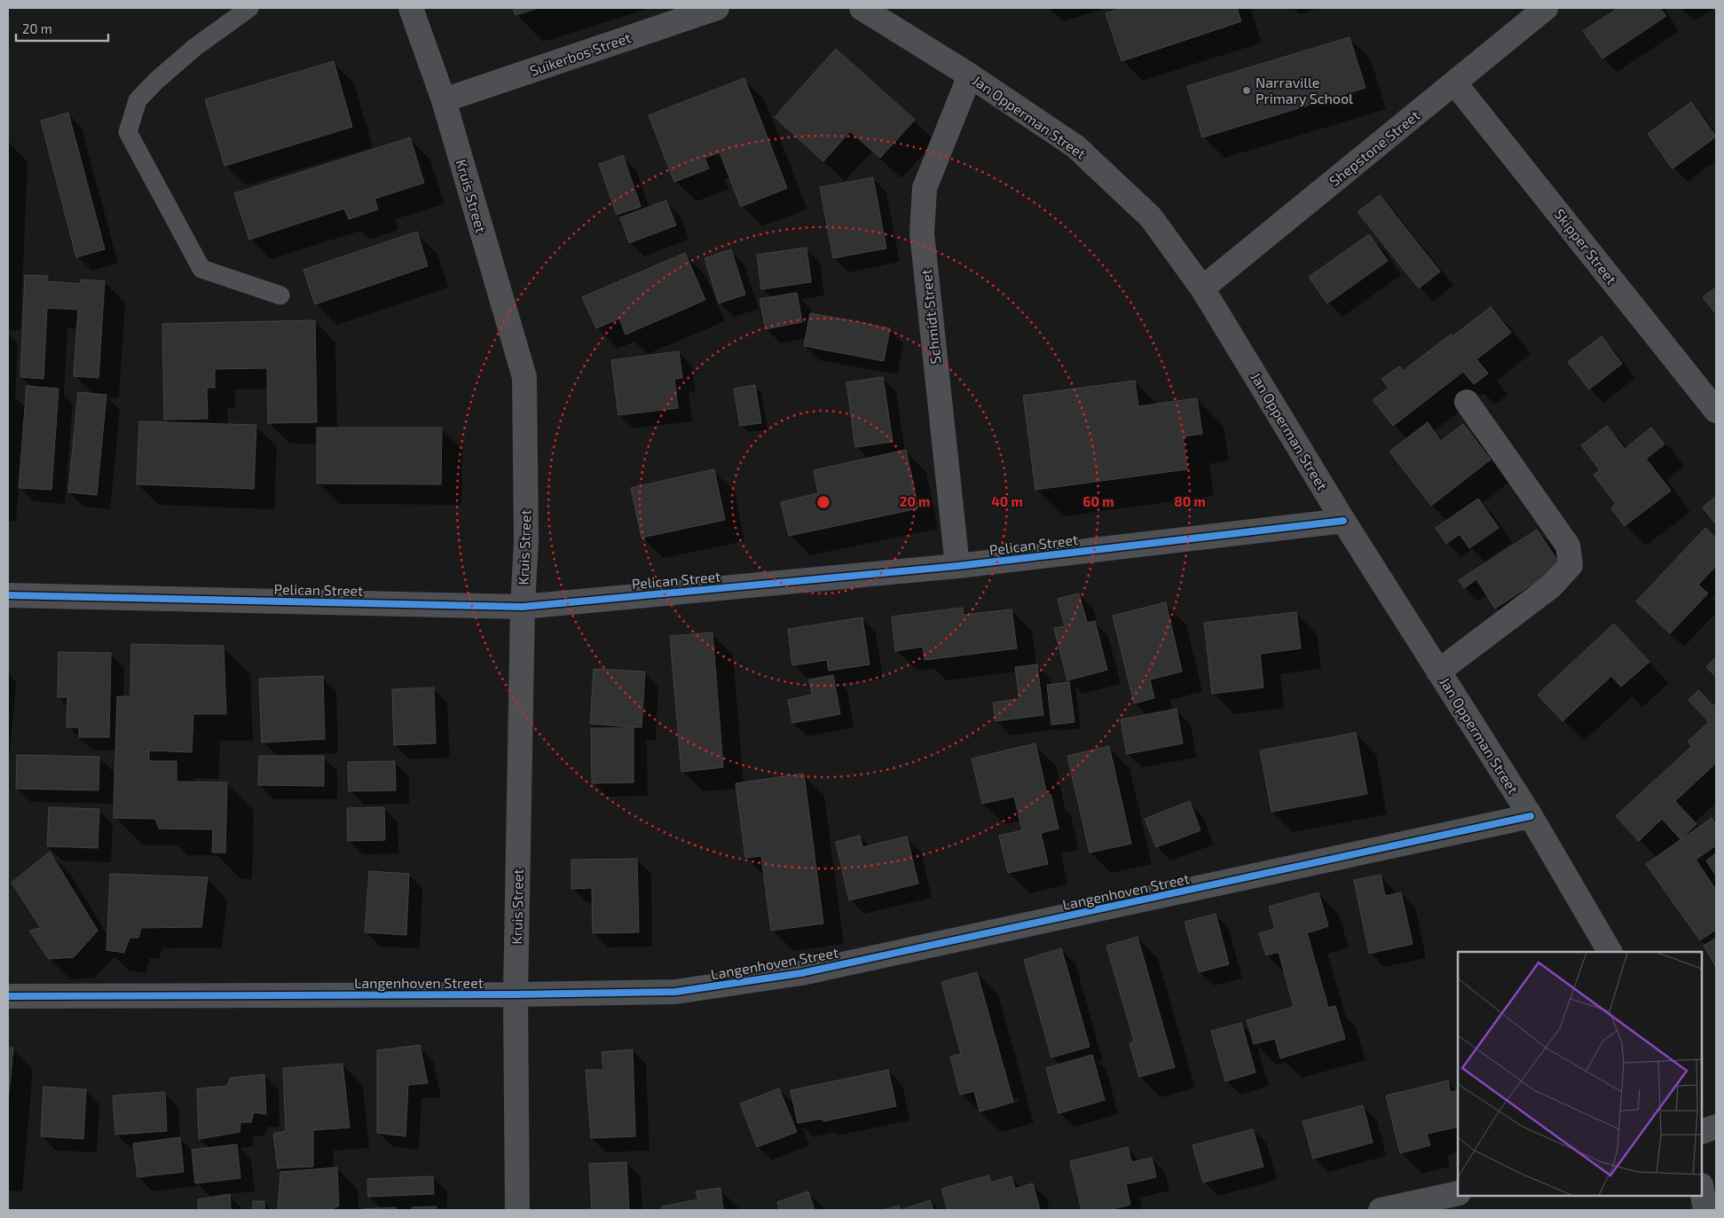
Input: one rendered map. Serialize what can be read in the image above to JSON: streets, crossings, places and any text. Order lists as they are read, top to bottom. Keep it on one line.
{"streets":{"street":["Suikerbos Street","Jan Opperman Street","Shepstone Street","Kruis Street","Skipper Street","Schmidt Street","Pelican Street","Langenhoven Street"]},"crossings":[["Suikerbos Street","Kruis Street"],["Jan Opperman Street","Shepstone Street"],["Jan Opperman Street","Schmidt Street"],["Jan Opperman Street","Pelican Street"],["Jan Opperman Street","Langenhoven Street"],["Shepstone Street","Skipper Street"],["Kruis Street","Pelican Street"],["Kruis Street","Langenhoven Street"],["Schmidt Street","Pelican Street"]],"places":["Narraville Primary School"],"scale_bar":"20 m","rings":["20 m","40 m","60 m","80 m"]}
